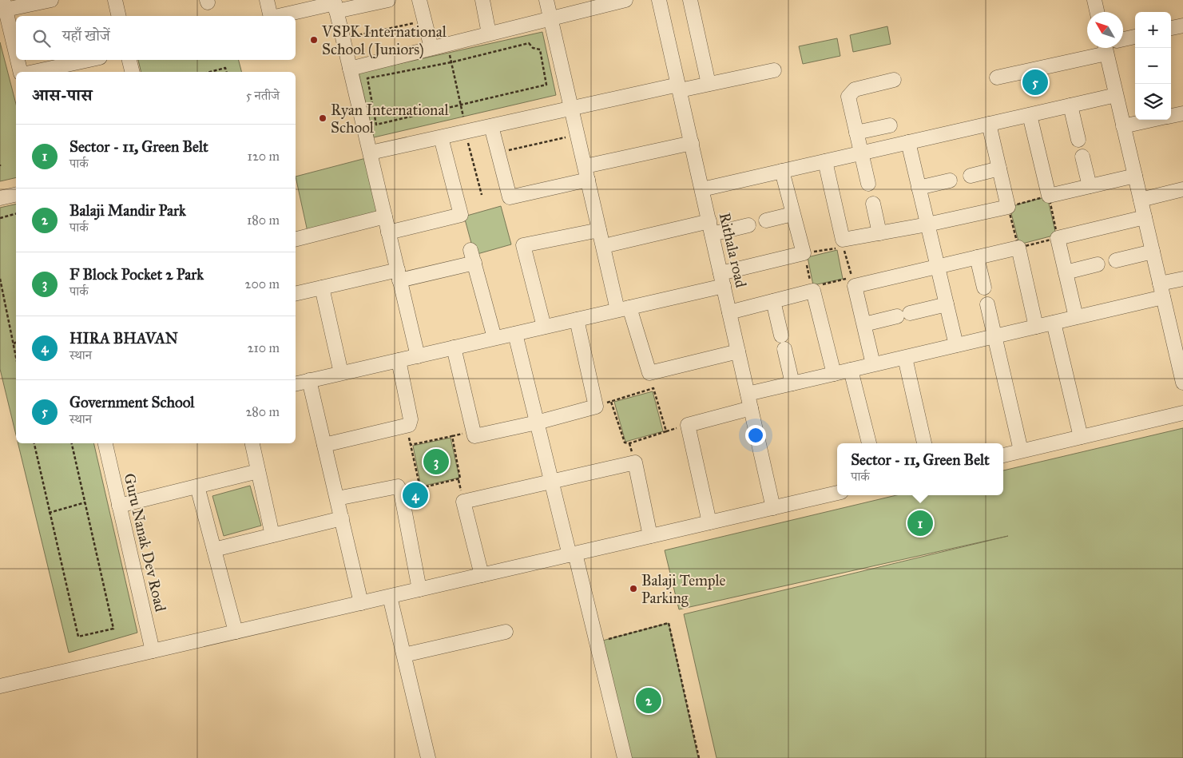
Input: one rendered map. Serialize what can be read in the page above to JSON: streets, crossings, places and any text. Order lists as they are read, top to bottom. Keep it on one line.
{"streets":{"street":["Rithala road","Guru Nanak Dev Road"]},"places":["VSPK International School (Juniors)","Ryan International School","Balaji Temple Parking"],"north":"top left","page":{"map_buttons":["+","−"],"search":"यहाँ खोजें","pins":["5","3","4","1","2"],"heading":["आस-पास","5 नतीजे"],"list":[{"mark":"1","name":"Sector - 11, Green Belt","note":"पार्क","value":"120 m"},{"mark":"2","name":"Balaji Mandir Park","note":"पार्क","value":"180 m"},{"mark":"3","name":"F Block Pocket 2 Park","note":"पार्क","value":"200 m"},{"mark":"4","name":"HIRA BHAVAN","note":"स्थान","value":"210 m"},{"mark":"5","name":"Government School","note":"स्थान","value":"280 m"}],"popup":["Sector - 11, Green Belt","पार्क"]}}
